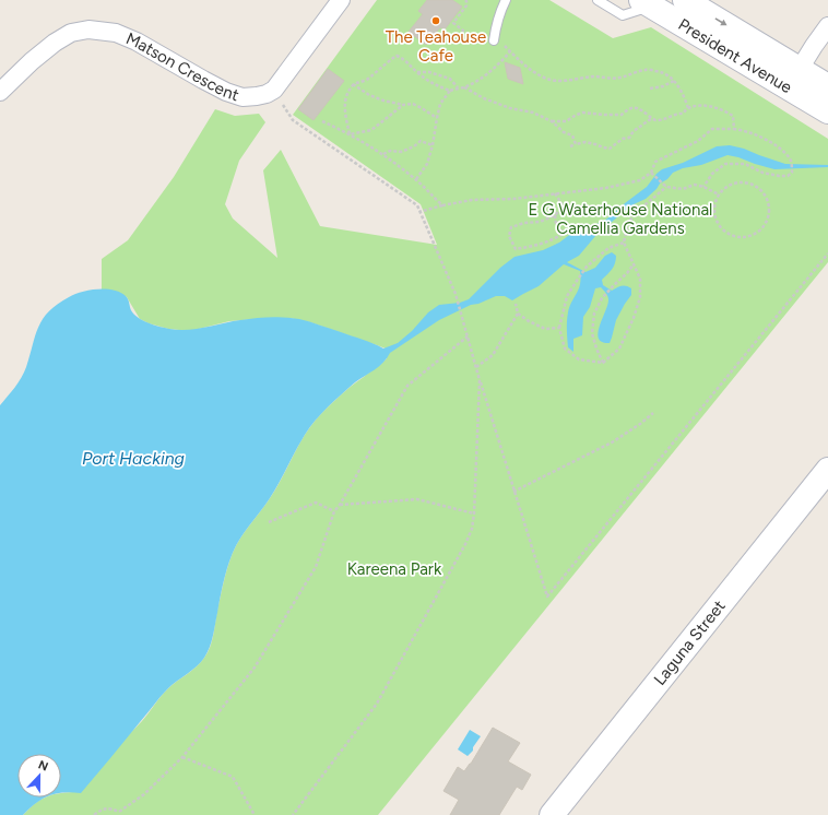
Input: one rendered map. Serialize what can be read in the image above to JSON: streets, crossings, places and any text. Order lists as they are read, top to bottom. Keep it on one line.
{"streets":{"street":["President Avenue","Matson Crescent","Laguna Street"]},"water":["Port Hacking"],"parks":["E G Waterhouse National Camellia Gardens","Kareena Park"],"places":["The Teahouse Cafe"],"north":"top"}
